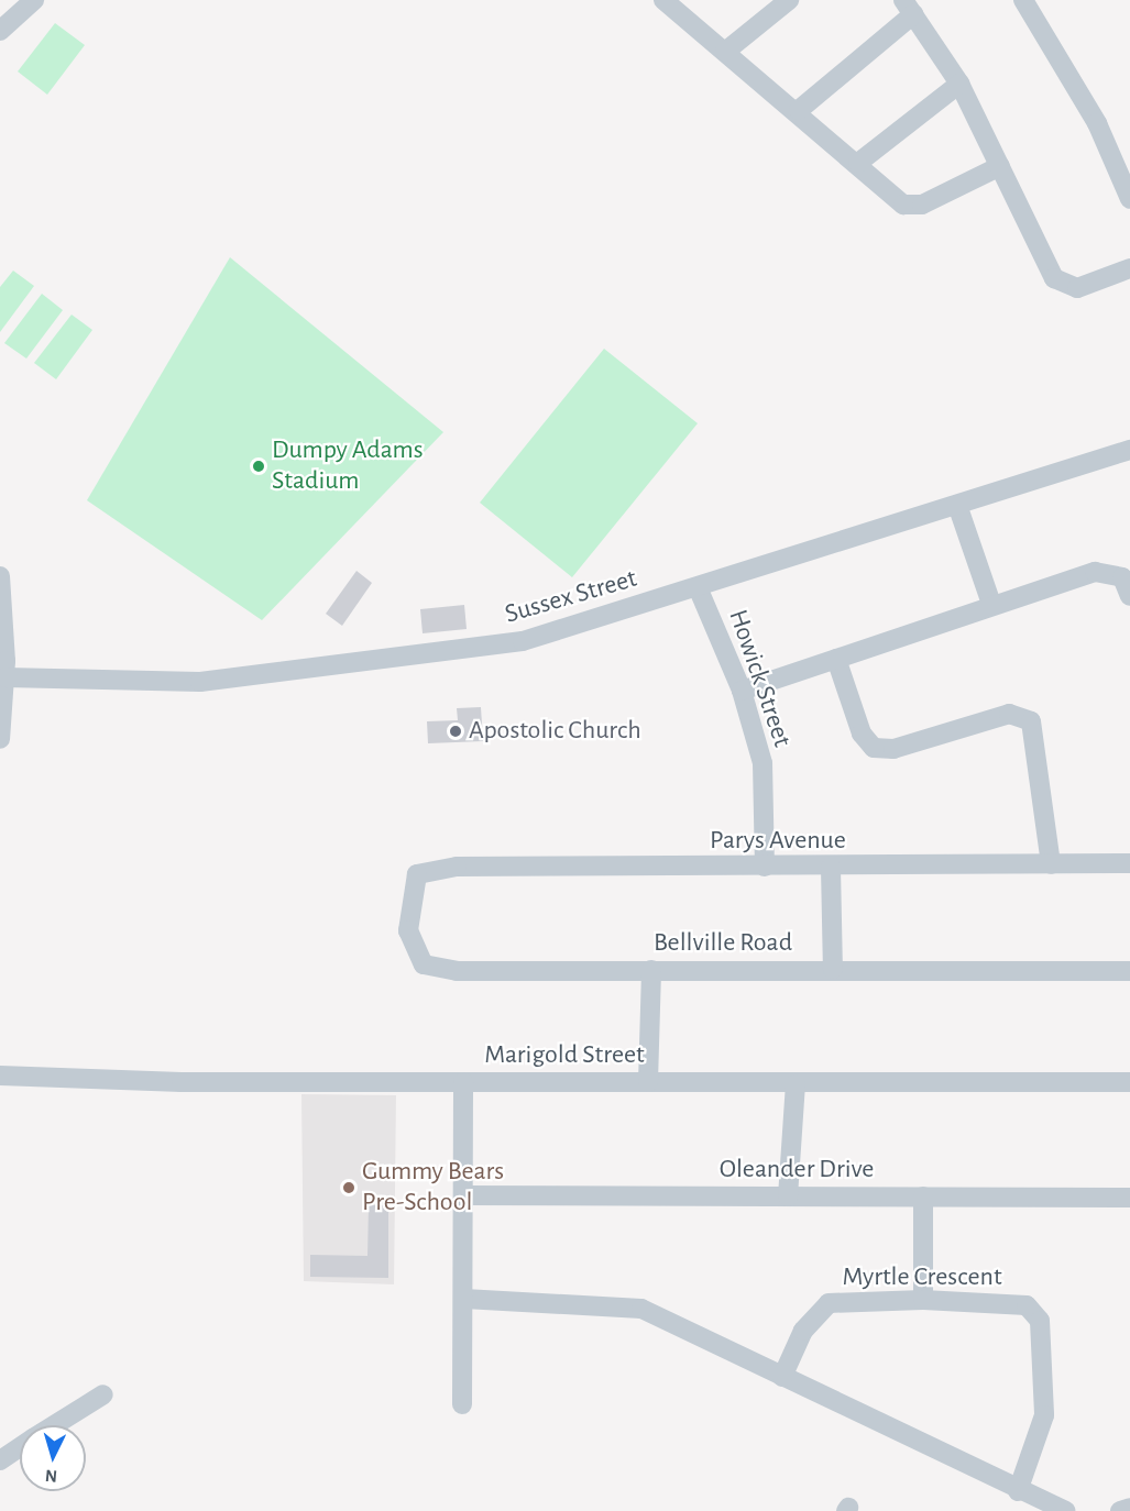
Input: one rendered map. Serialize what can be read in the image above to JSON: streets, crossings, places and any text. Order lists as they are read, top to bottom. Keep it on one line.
{"streets":{"street":["Sussex Street","Howick Street","Parys Avenue","Bellville Road","Marigold Street","Oleander Drive","Myrtle Crescent"]},"crossings":[["Sussex Street","Howick Street"],["Howick Street","Parys Avenue"],["Parys Avenue","Bellville Road"]],"places":["Dumpy Adams Stadium","Apostolic Church","Gummy Bears Pre-School"],"north":"bottom"}
